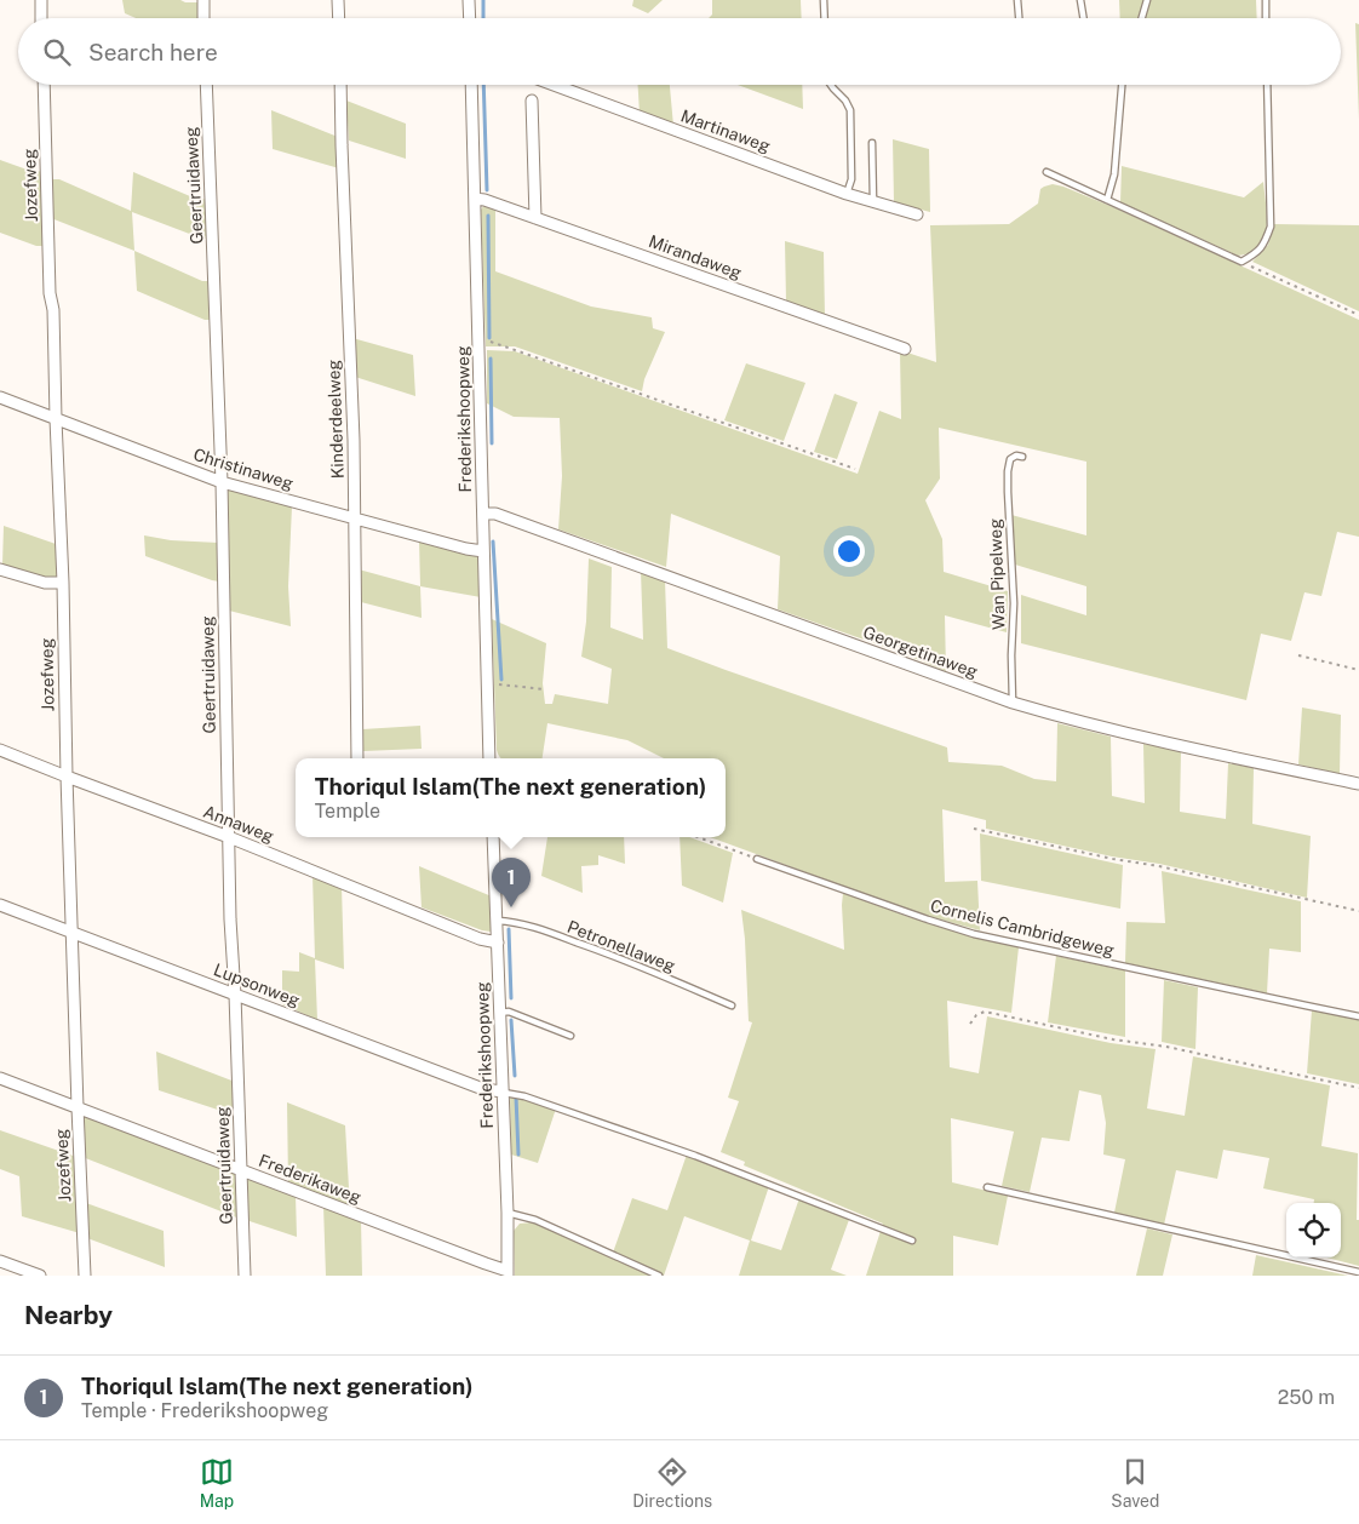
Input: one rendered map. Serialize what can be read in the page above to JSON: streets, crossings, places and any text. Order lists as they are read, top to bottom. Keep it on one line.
{"streets":{"street":["Martinaweg","Jozefweg","Geertruidaweg","Mirandaweg","Kinderdeelweg","Frederikshoopweg","Christinaweg","Georgetinaweg","Annaweg","Lupsonweg","Frederikaweg"],"lane":["Wan Pipelweg","Cornelis Cambridgeweg","Petronellaweg"]},"crossings":[["Jozefweg","Christinaweg"],["Jozefweg","Annaweg"],["Jozefweg","Lupsonweg"],["Jozefweg","Frederikaweg"],["Geertruidaweg","Christinaweg"],["Geertruidaweg","Annaweg"],["Geertruidaweg","Lupsonweg"],["Geertruidaweg","Frederikaweg"],["Mirandaweg","Frederikshoopweg"],["Kinderdeelweg","Christinaweg"],["Frederikshoopweg","Christinaweg"],["Frederikshoopweg","Georgetinaweg"],["Frederikshoopweg","Annaweg"],["Frederikshoopweg","Petronellaweg"],["Frederikshoopweg","Lupsonweg"],["Frederikshoopweg","Frederikaweg"],["Wan Pipelweg","Georgetinaweg"]],"page":{"search":"Search here","popup":["Thoriqul Islam(The next generation)","Temple"],"pins":"1","heading":"Nearby","list":[{"mark":"1","name":"Thoriqul Islam(The next generation)","note":"Temple · Frederikshoopweg","value":"250 m"}],"nav":["Map","Directions","Saved"]}}
